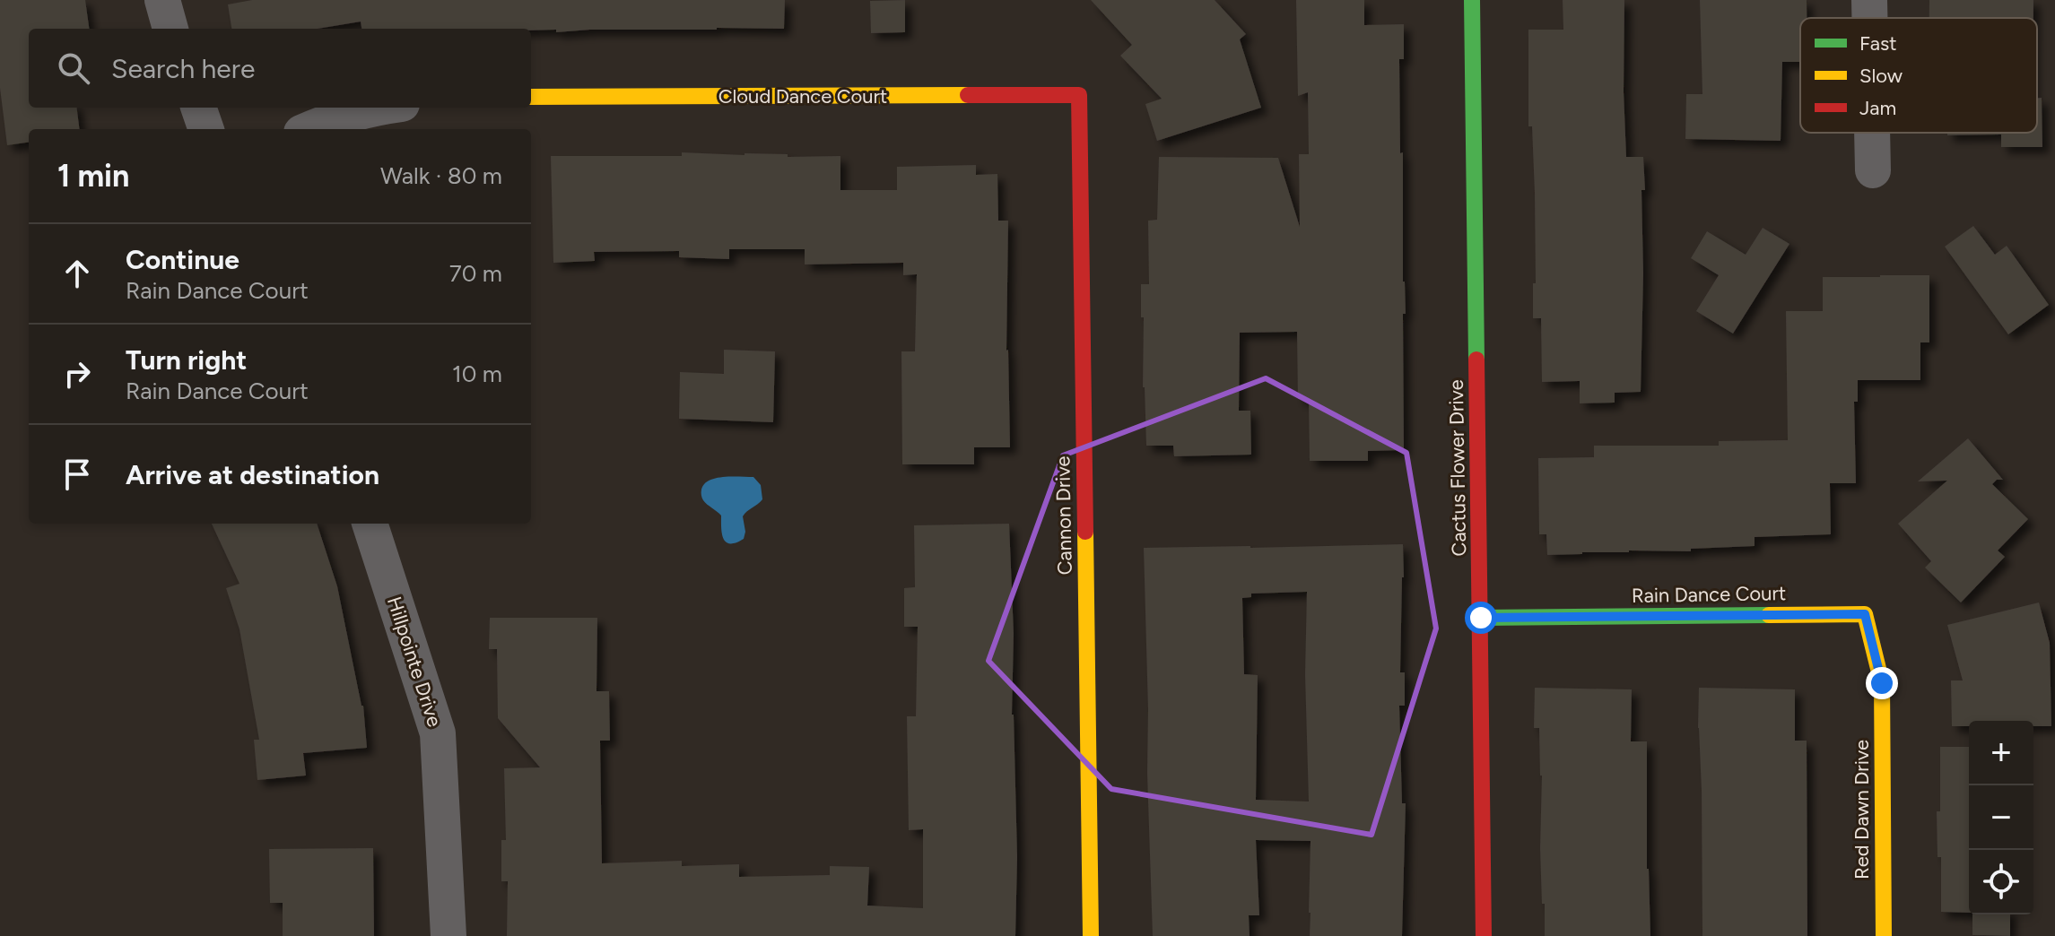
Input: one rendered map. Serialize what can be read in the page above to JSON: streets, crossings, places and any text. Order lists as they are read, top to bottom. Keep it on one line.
{"streets":{"street":["Cloud Dance Court","Cactus Flower Drive","Cannon Drive","Rain Dance Court","Hillpointe Drive","Red Dawn Drive"]},"crossings":[["Cloud Dance Court","Cannon Drive"],["Cactus Flower Drive","Rain Dance Court"],["Rain Dance Court","Red Dawn Drive"]],"legend":["Fast","Slow","Jam"],"page":{"search":"Search here","heading":["1 min","Walk · 80 m"],"list":[["Continue","Rain Dance Court","70 m"],["Turn right","Rain Dance Court","10 m"],"Arrive at destination"],"map_buttons":["+","−"]}}
